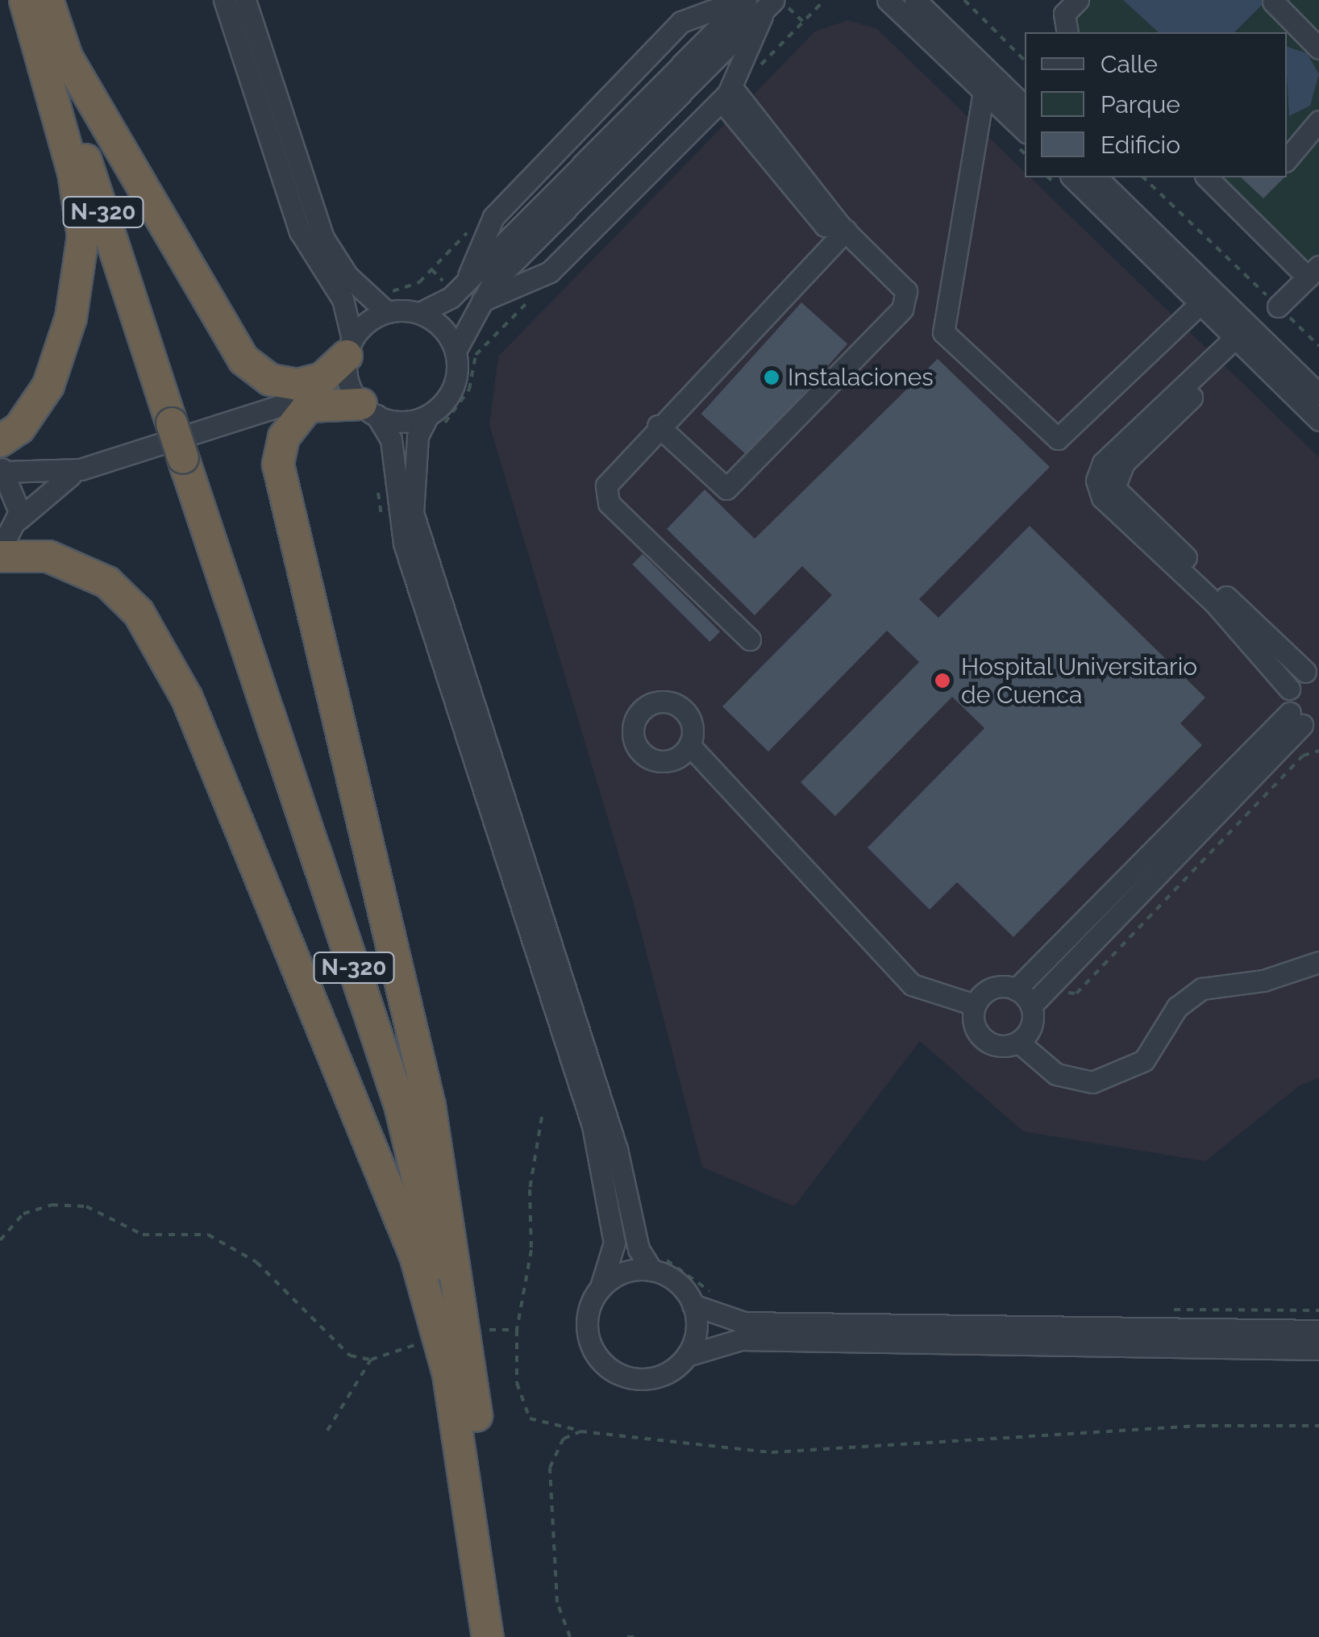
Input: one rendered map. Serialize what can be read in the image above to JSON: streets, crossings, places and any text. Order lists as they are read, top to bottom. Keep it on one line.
{"streets":{"highway":["N-320"]},"places":["Instalaciones","Hospital Universitario de Cuenca"],"legend":["Calle","Parque","Edificio"]}
